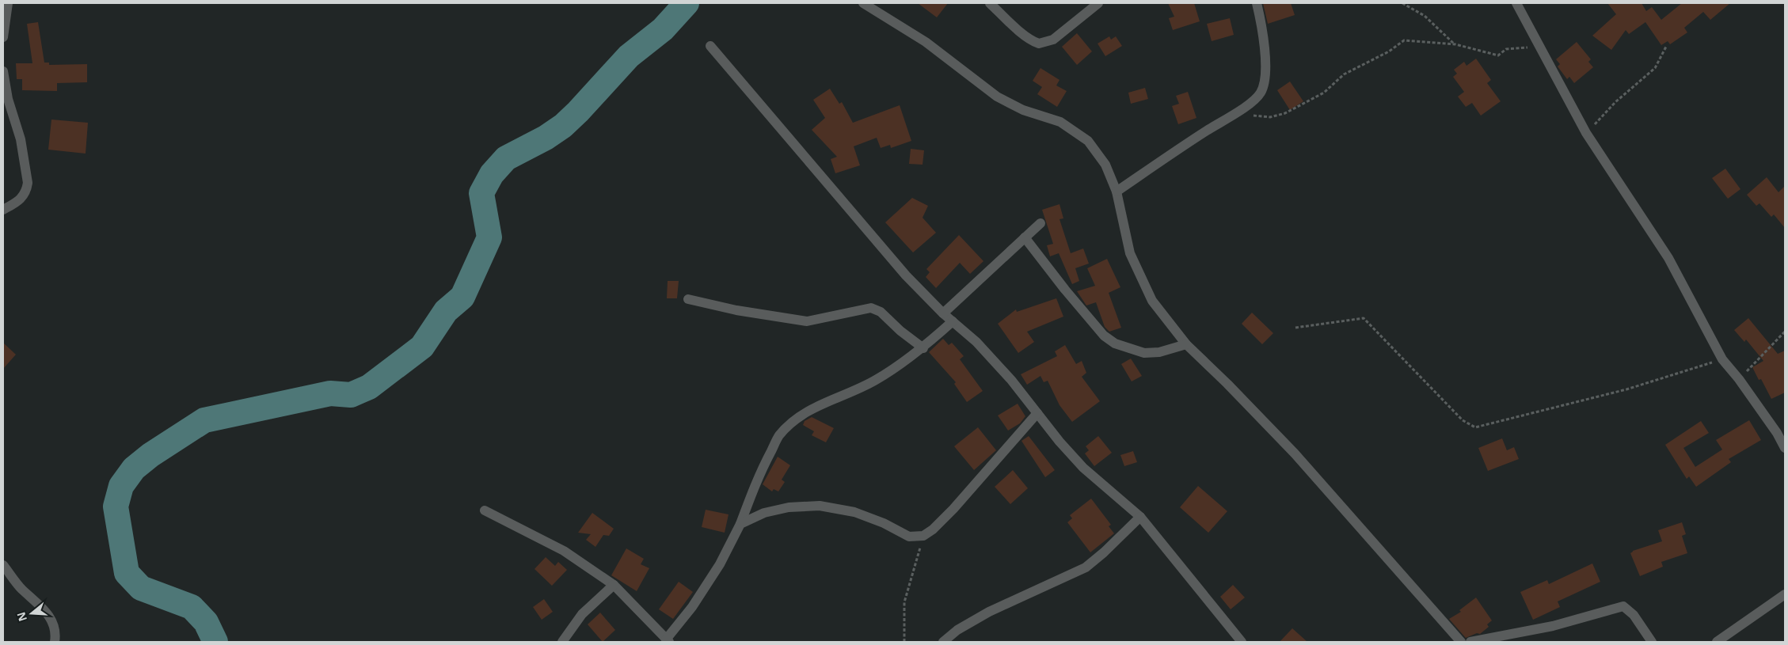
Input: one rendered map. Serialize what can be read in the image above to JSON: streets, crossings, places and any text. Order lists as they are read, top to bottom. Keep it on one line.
{"north":"left"}
